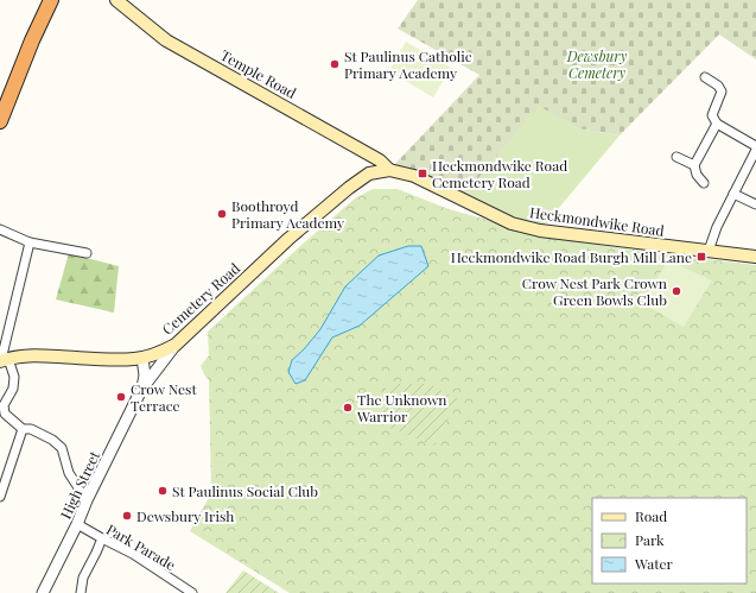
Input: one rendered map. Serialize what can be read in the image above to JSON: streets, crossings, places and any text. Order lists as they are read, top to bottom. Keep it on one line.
{"streets":{"main road":["Temple Road","Heckmondwike Road","Cemetery Road"],"street":["High Street","Park Parade"]},"crossings":[["Temple Road","Heckmondwike Road"],["Temple Road","Cemetery Road"],["Heckmondwike Road","Cemetery Road"],["Cemetery Road","High Street"],["High Street","Park Parade"]],"parks":["Dewsbury Cemetery"],"places":{"other":["St Paulinus Catholic Primary Academy","Boothroyd Primary Academy","Crow Nest Park Crown Green Bowls Club","Crow Nest Terrace","The Unknown Warrior","St Paulinus Social Club","Dewsbury Irish"],"transit":["Heckmondwike Road Cemetery Road","Heckmondwike Road Burgh Mill Lane"]},"legend":["Road","Park","Water"]}
